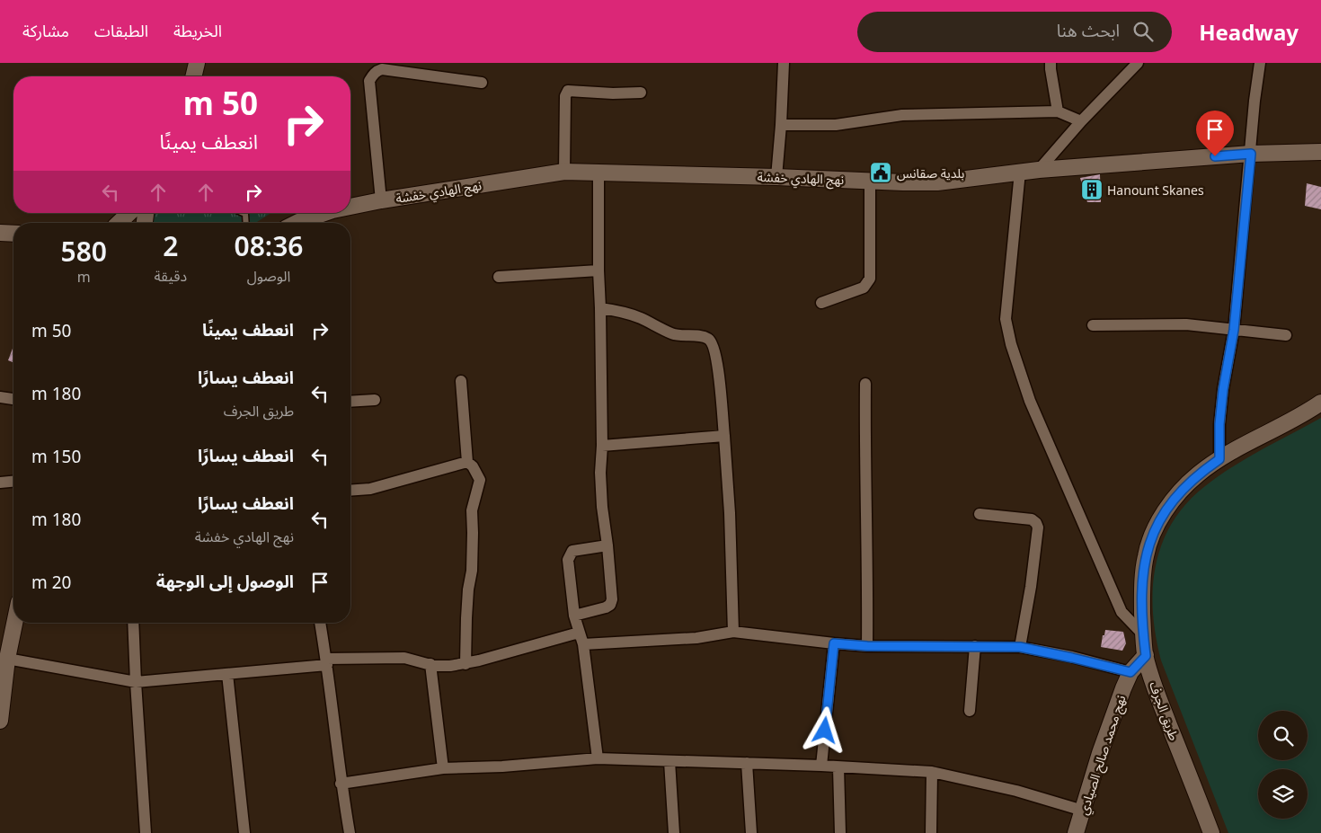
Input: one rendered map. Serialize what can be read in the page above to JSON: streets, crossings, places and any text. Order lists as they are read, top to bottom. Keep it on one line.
{"streets":{"main road":["نهج الهادي خفشة","طريق الجرف","نهج محمد صالح الصيادي"]},"crossings":[["طريق الجرف","نهج محمد صالح الصيادي"]],"places":{"public building":["بلدية صقانس"],"building":["Hanount Skanes"]},"page":{"header":"Headway","search":"ابحث هنا","nav":["الخريطة","الطبقات","مشاركة"],"turn":["50 m","انعطف يمينًا"],"eta":["08:36","الوصول","2","دقيقة","580","m"],"list":[{"name":"انعطف يمينًا","value":"50 m"},{"name":"انعطف يسارًا","note":"طريق الجرف","value":"180 m"},{"name":"انعطف يسارًا","value":"150 m"},{"name":"انعطف يسارًا","note":"نهج الهادي خفشة","value":"180 m"},{"name":"الوصول إلى الوجهة","value":"20 m"}]}}
